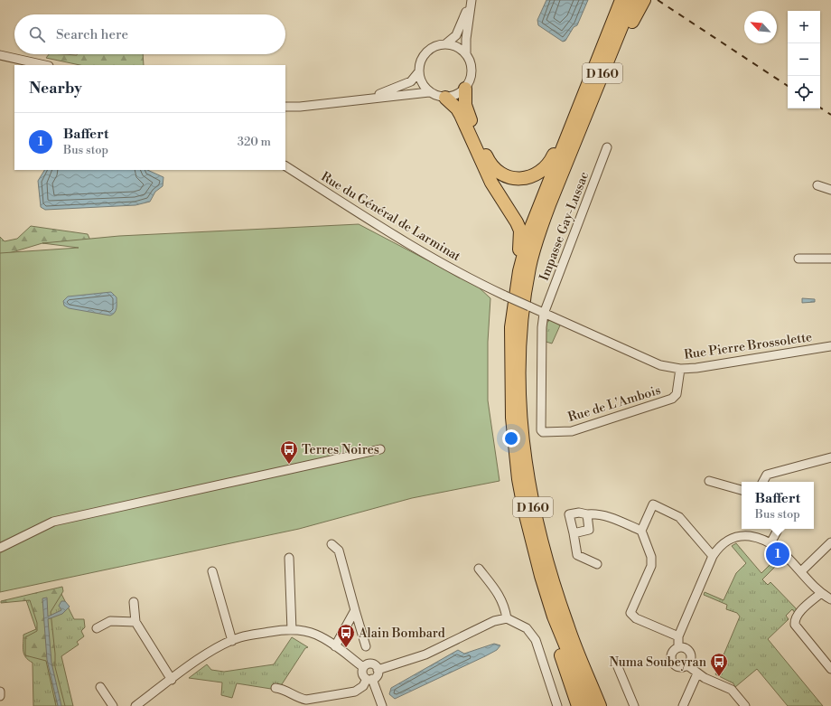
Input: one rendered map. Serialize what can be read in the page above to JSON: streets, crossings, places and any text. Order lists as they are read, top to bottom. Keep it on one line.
{"streets":{"highway":["D 160"],"street":["Rue du Général de Larminat","Impasse Gay-Lussac","Rue Pierre Brossolette","Rue de L'Ambois"]},"crossings":[["Rue du Général de Larminat","Rue Pierre Brossolette"],["Impasse Gay-Lussac","Rue Pierre Brossolette"],["Impasse Gay-Lussac","Rue de L'Ambois"],["Rue Pierre Brossolette","Rue de L'Ambois"]],"places":{"bus stop":["Terres Noires","Alain Bombard","Numa Soubeyran"]},"north":"top left","page":{"map_buttons":["+","−"],"search":"Search here","heading":"Nearby","list":[{"mark":"1","name":"Baffert","note":"Bus stop","value":"320 m"}],"popup":["Baffert","Bus stop"],"pins":"1"}}
